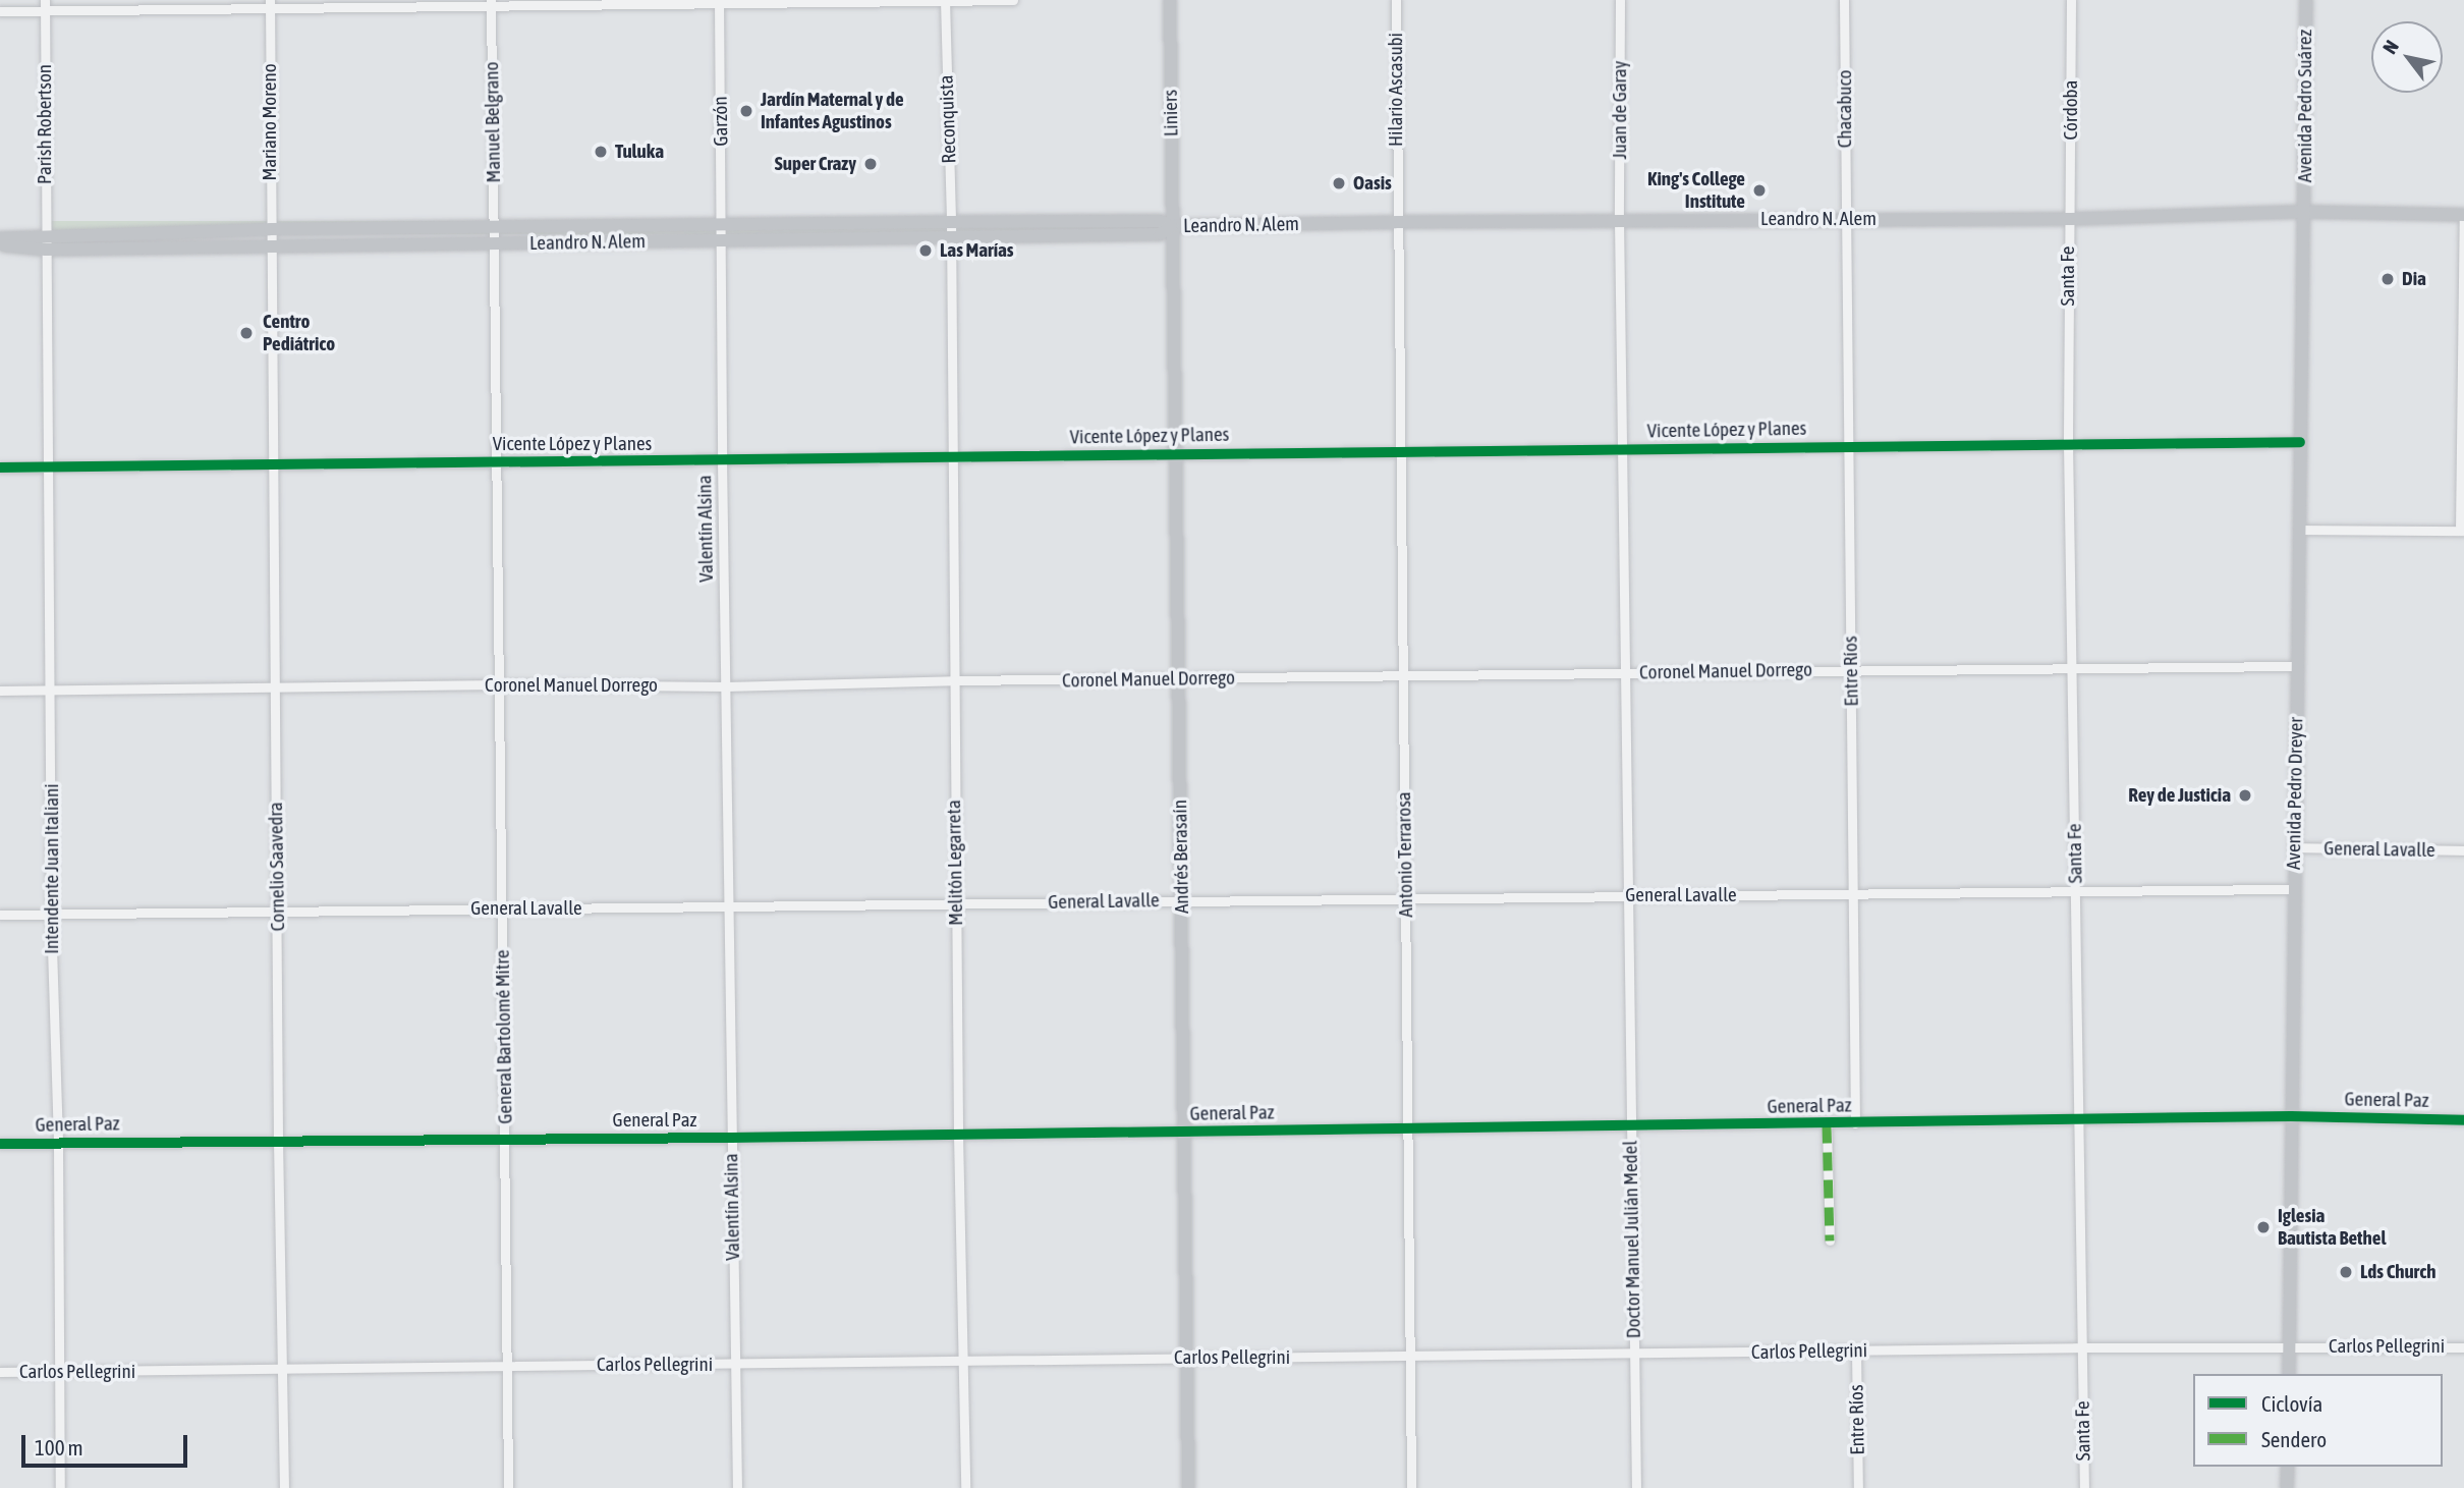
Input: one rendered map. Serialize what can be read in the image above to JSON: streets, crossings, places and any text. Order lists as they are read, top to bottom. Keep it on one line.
{"streets":{"main road":["Avenida Pedro Suárez","Liniers","Leandro N. Alem","Avenida Pedro Dreyer","Andrés Berasaín"],"street":["Hilario Ascasubi","Chacabuco","Juan de Garay","Córdoba","Reconquista","Garzón","Mariano Moreno","Manuel Belgrano","Parish Robertson","Santa Fe","Vicente López y Planes","Valentín Alsina","Coronel Manuel Dorrego","Entre Ríos","General Lavalle","Antonio Terrarosa","Melitón Legarreta","Cornelio Saavedra","Intendente Juan Italiani","General Bartolomé Mitre","General Paz","Doctor Manuel Julián Medel","Carlos Pellegrini"]},"crossings":[["Hilario Ascasubi","Leandro N. Alem"],["Hilario Ascasubi","Antonio Terrarosa"],["Avenida Pedro Suárez","Leandro N. Alem"],["Avenida Pedro Suárez","Avenida Pedro Dreyer"],["Chacabuco","Leandro N. Alem"],["Chacabuco","Entre Ríos"],["Juan de Garay","Leandro N. Alem"],["Juan de Garay","Doctor Manuel Julián Medel"],["Córdoba","Leandro N. Alem"],["Córdoba","Santa Fe"],["Liniers","Leandro N. Alem"],["Liniers","Andrés Berasaín"],["Reconquista","Leandro N. Alem"],["Reconquista","Melitón Legarreta"],["Garzón","Leandro N. Alem"],["Garzón","Valentín Alsina"],["Mariano Moreno","Leandro N. Alem"],["Mariano Moreno","Cornelio Saavedra"],["Manuel Belgrano","Leandro N. Alem"],["Manuel Belgrano","General Bartolomé Mitre"],["Parish Robertson","Leandro N. Alem"],["Parish Robertson","Intendente Juan Italiani"],["Leandro N. Alem","Santa Fe"],["Leandro N. Alem","Valentín Alsina"],["Leandro N. Alem","Entre Ríos"],["Leandro N. Alem","Avenida Pedro Dreyer"],["Leandro N. Alem","Antonio Terrarosa"],["Leandro N. Alem","Andrés Berasaín"],["Leandro N. Alem","Melitón Legarreta"],["Leandro N. Alem","Cornelio Saavedra"],["Leandro N. Alem","Intendente Juan Italiani"],["Leandro N. Alem","General Bartolomé Mitre"],["Leandro N. Alem","Doctor Manuel Julián Medel"],["Santa Fe","Vicente López y Planes"],["Santa Fe","Coronel Manuel Dorrego"],["Santa Fe","General Lavalle"],["Santa Fe","General Paz"],["Santa Fe","Carlos Pellegrini"],["Vicente López y Planes","Valentín Alsina"],["Vicente López y Planes","Entre Ríos"],["Vicente López y Planes","Avenida Pedro Dreyer"],["Vicente López y Planes","Antonio Terrarosa"],["Vicente López y Planes","Andrés Berasaín"],["Vicente López y Planes","Melitón Legarreta"],["Vicente López y Planes","Cornelio Saavedra"],["Vicente López y Planes","Intendente Juan Italiani"],["Vicente López y Planes","General Bartolomé Mitre"],["Vicente López y Planes","Doctor Manuel Julián Medel"],["Valentín Alsina","Coronel Manuel Dorrego"],["Valentín Alsina","General Lavalle"],["Valentín Alsina","General Paz"],["Valentín Alsina","Carlos Pellegrini"],["Coronel Manuel Dorrego","Entre Ríos"],["Coronel Manuel Dorrego","Avenida Pedro Dreyer"],["Coronel Manuel Dorrego","Antonio Terrarosa"],["Coronel Manuel Dorrego","Andrés Berasaín"],["Coronel Manuel Dorrego","Melitón Legarreta"],["Coronel Manuel Dorrego","Cornelio Saavedra"],["Coronel Manuel Dorrego","Intendente Juan Italiani"],["Coronel Manuel Dorrego","General Bartolomé Mitre"],["Coronel Manuel Dorrego","Doctor Manuel Julián Medel"],["Entre Ríos","General Lavalle"],["Entre Ríos","General Paz"],["Entre Ríos","Carlos Pellegrini"],["Avenida Pedro Dreyer","General Lavalle"],["Avenida Pedro Dreyer","General Paz"],["Avenida Pedro Dreyer","Carlos Pellegrini"],["General Lavalle","Antonio Terrarosa"],["General Lavalle","Andrés Berasaín"],["General Lavalle","Melitón Legarreta"],["General Lavalle","Cornelio Saavedra"],["General Lavalle","Intendente Juan Italiani"],["General Lavalle","General Bartolomé Mitre"],["General Lavalle","Doctor Manuel Julián Medel"],["Antonio Terrarosa","General Paz"],["Antonio Terrarosa","Carlos Pellegrini"],["Andrés Berasaín","General Paz"],["Andrés Berasaín","Carlos Pellegrini"],["Melitón Legarreta","General Paz"],["Melitón Legarreta","Carlos Pellegrini"],["Cornelio Saavedra","General Paz"],["Cornelio Saavedra","Carlos Pellegrini"],["Intendente Juan Italiani","General Paz"],["Intendente Juan Italiani","Carlos Pellegrini"],["General Bartolomé Mitre","General Paz"],["General Bartolomé Mitre","Carlos Pellegrini"],["General Paz","Doctor Manuel Julián Medel"],["Doctor Manuel Julián Medel","Carlos Pellegrini"]],"places":["Jardín Maternal y de Infantes Agustinos","Tuluka","Super Crazy","Oasis","King's College Institute","Las Marías","Dia","Centro Pediátrico","Rey de Justicia","Iglesia Bautista Bethel","Lds Church"],"legend":["Ciclovía","Sendero"],"scale_bar":"100 m","north":"top left"}
